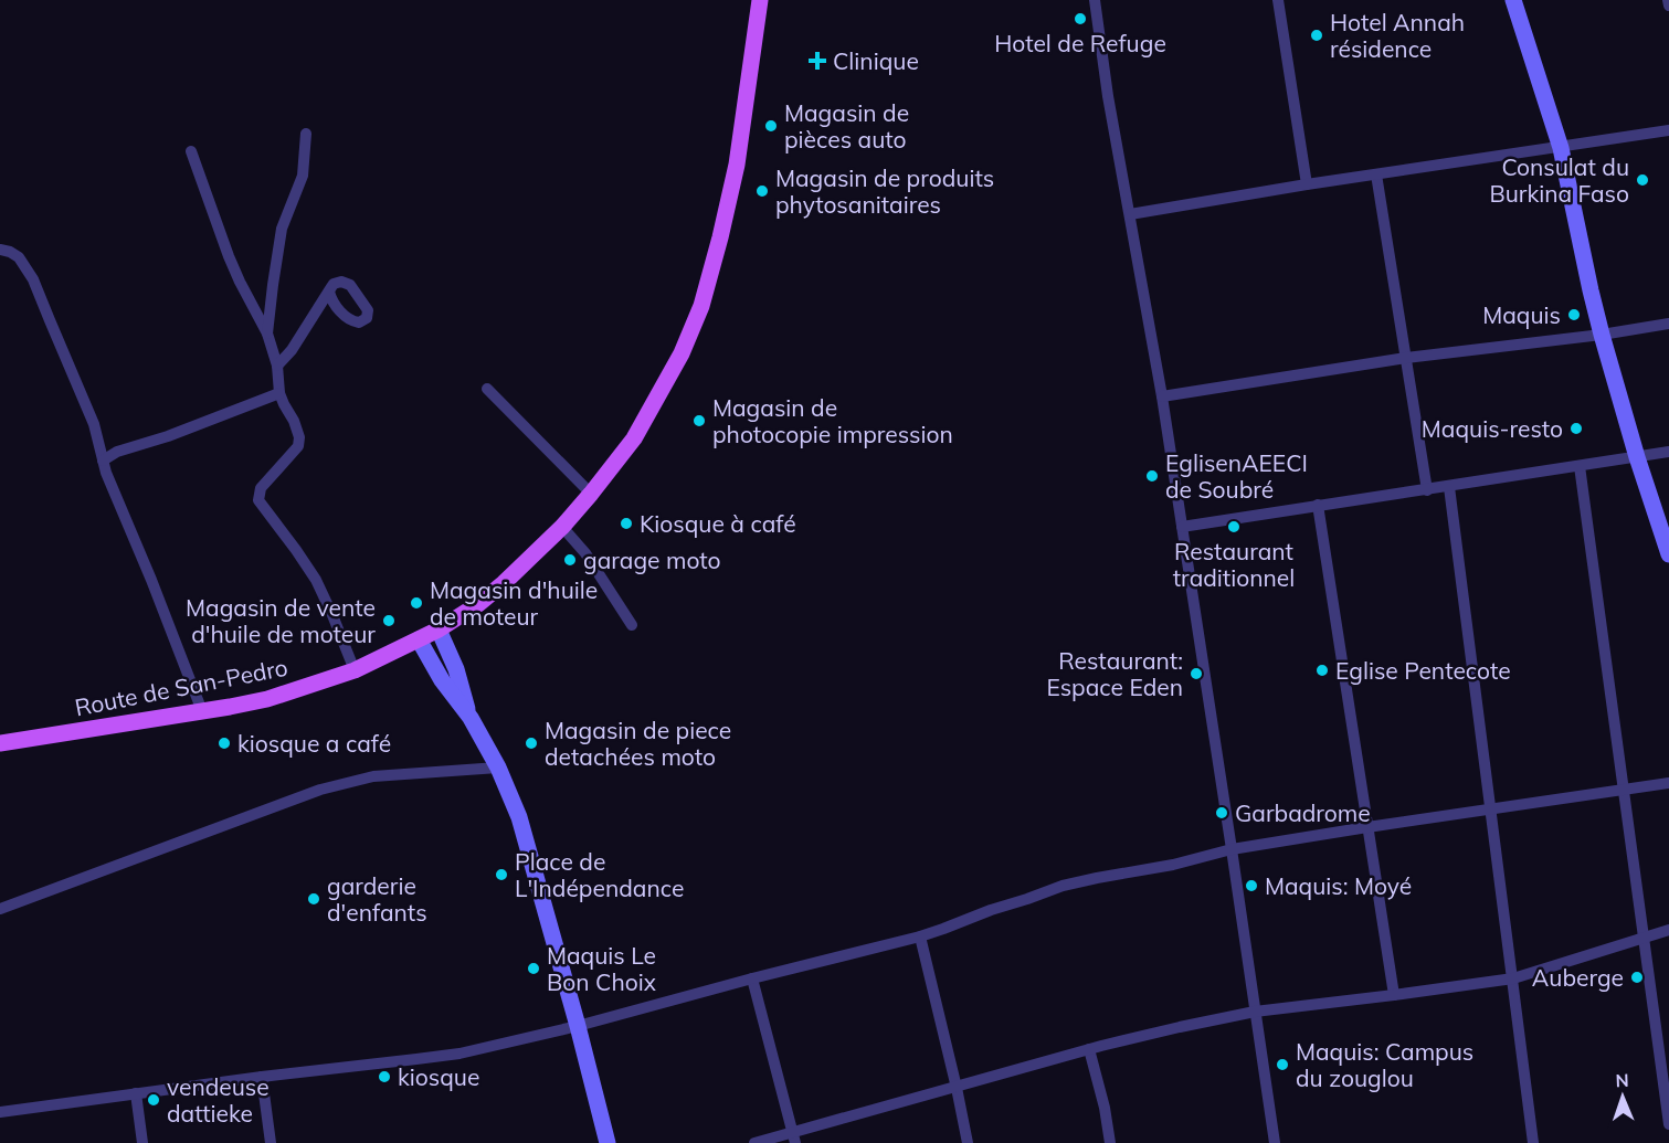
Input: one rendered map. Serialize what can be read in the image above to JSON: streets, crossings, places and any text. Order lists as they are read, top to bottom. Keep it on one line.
{"streets":{"main road":["Route de San-Pedro"]},"places":{"other":["Hotel de Refuge","Hotel Annah résidence","Magasin de pièces auto","Consulat du Burkina Faso","Magasin de produits phytosanitaires","Maquis","Magasin de photocopie impression","Maquis-resto","EglisenAEECI de Soubré","Kiosque à café","Restaurant traditionnel","garage moto","Magasin d'huile de moteur","Magasin de vente d'huile de moteur","Eglise Pentecote","Restaurant: Espace Eden","kiosque a café","Magasin de piece detachées moto","Garbadrome","Place de L'Indépendance","Maquis: Moyé","garderie d'enfants","Maquis Le Bon Choix","Auberge","Maquis: Campus du zouglou","kiosque","vendeuse dattieke"],"health":["Clinique"]},"north":"top"}
